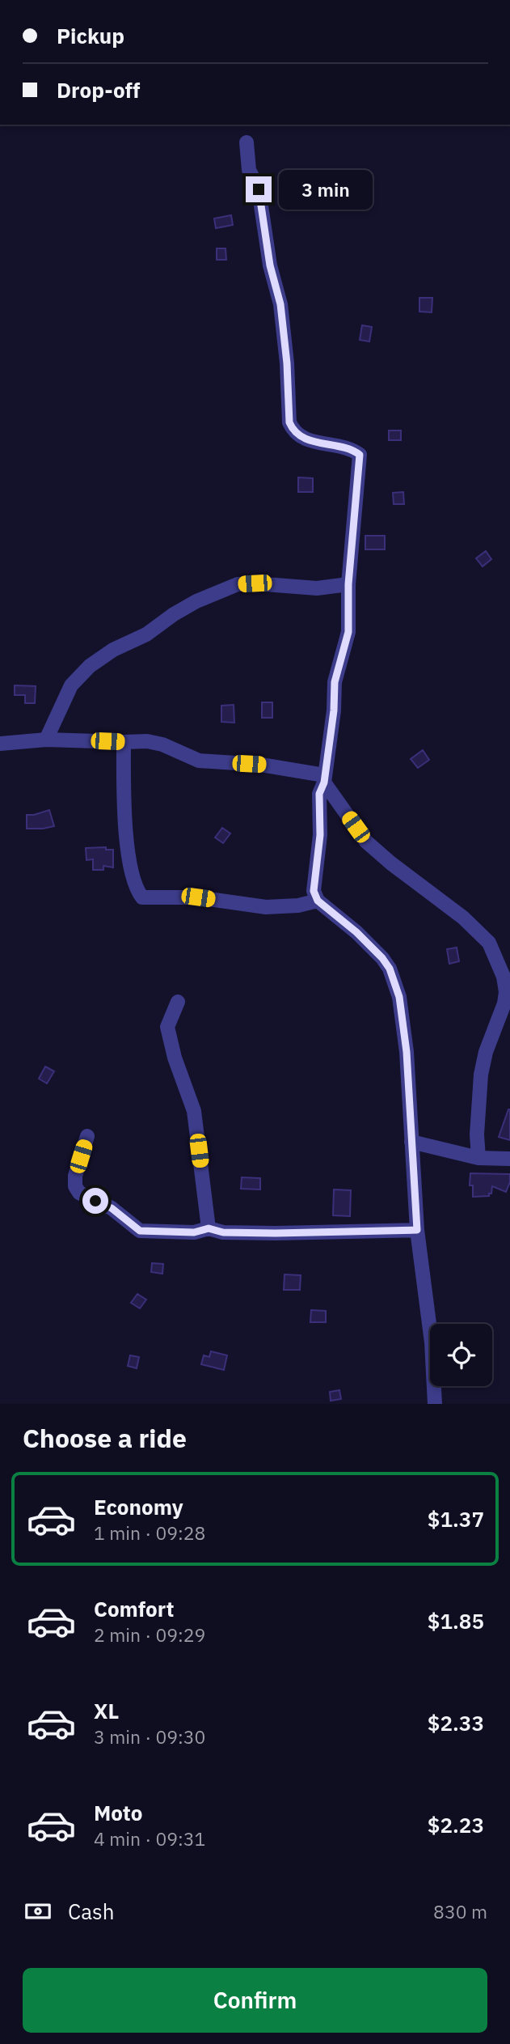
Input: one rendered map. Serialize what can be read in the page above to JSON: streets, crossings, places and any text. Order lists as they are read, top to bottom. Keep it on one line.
{"page":{"banner":["Pickup","Drop-off"],"bubble":"3 min","heading":"Choose a ride","list":[{"name":"Economy","note":"1 min · 09:28","value":"$1.37"},{"name":"Comfort","note":"2 min · 09:29","value":"$1.85"},{"name":"XL","note":"3 min · 09:30","value":"$2.33"},{"name":"Moto","note":"4 min · 09:31","value":"$2.23"}],"pay":["Cash","830 m"],"buttons":"Confirm"}}
